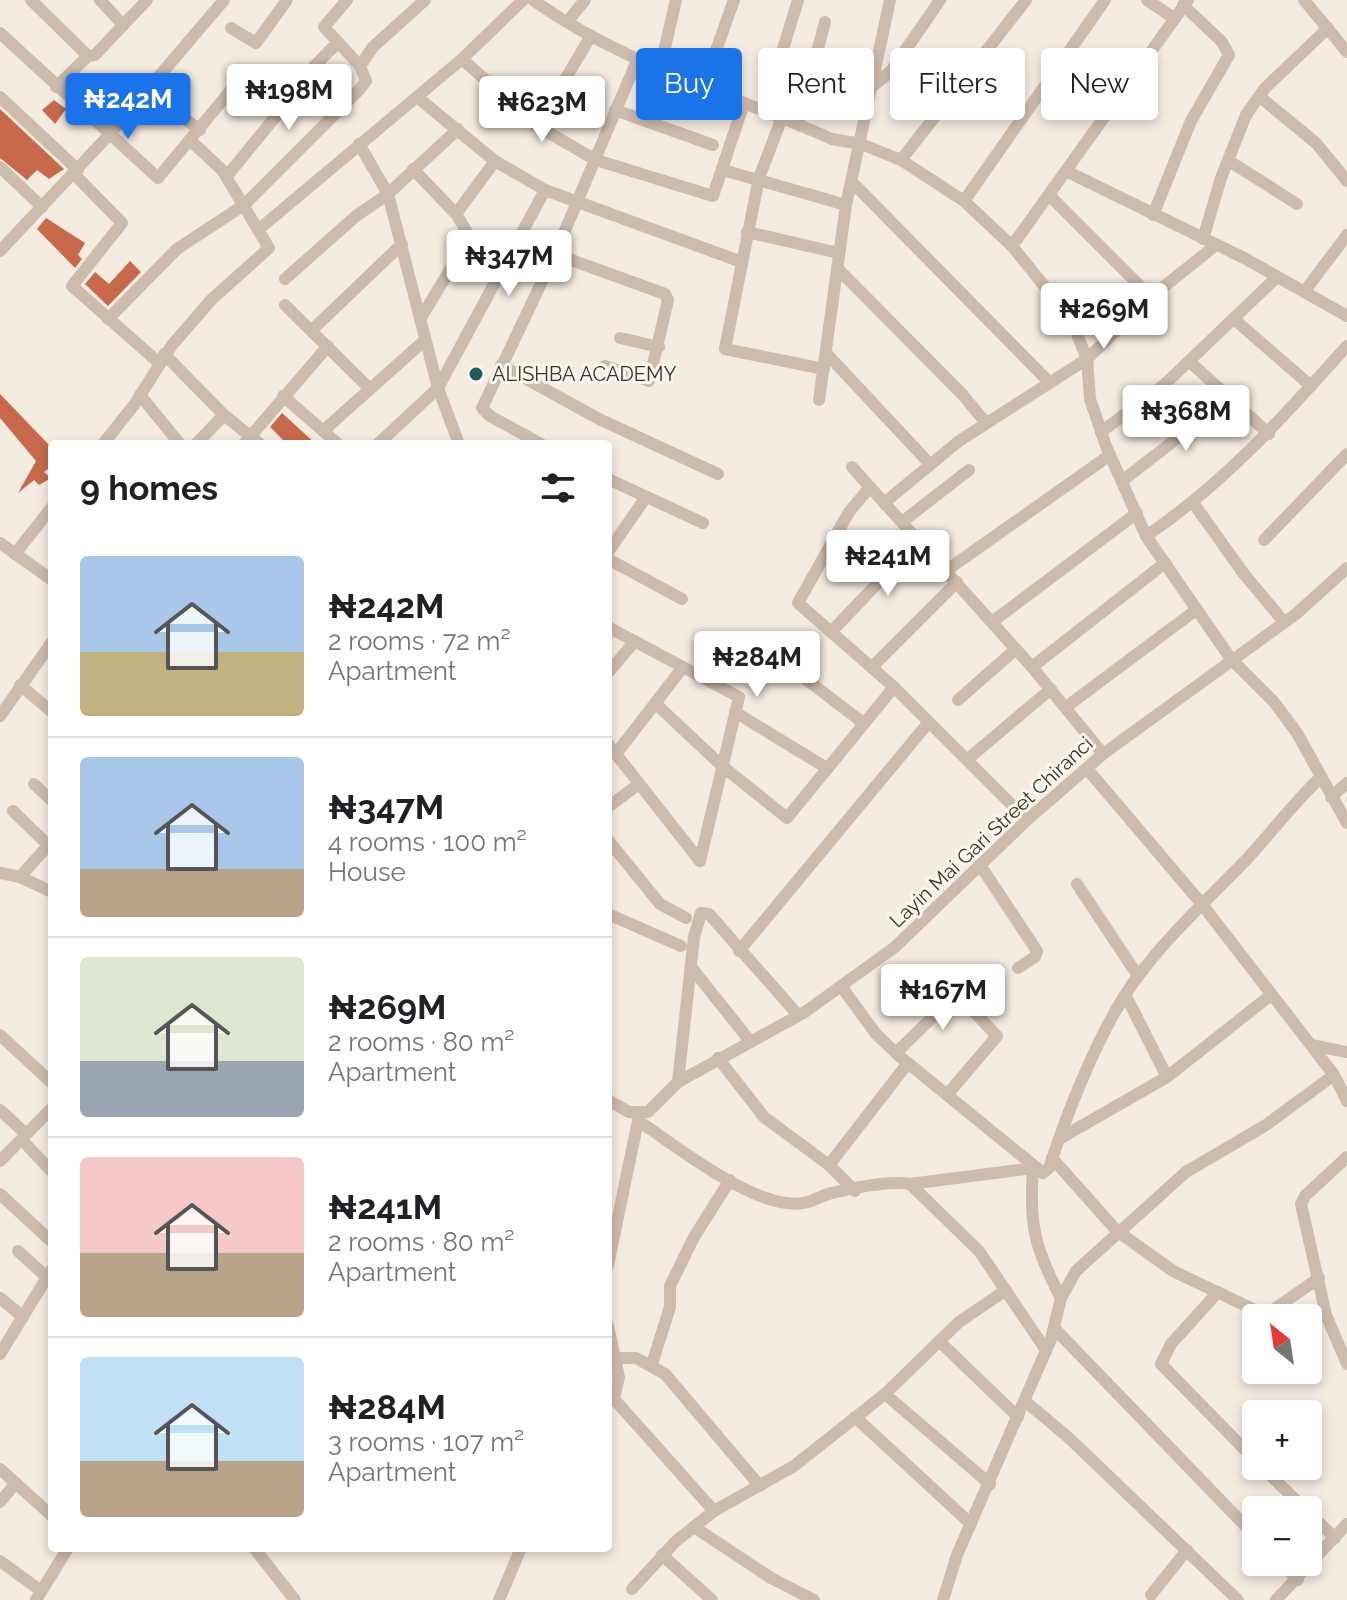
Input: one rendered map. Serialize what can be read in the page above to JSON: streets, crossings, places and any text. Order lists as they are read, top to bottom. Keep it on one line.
{"streets":{"street":["Layin Mai Gari Street Chiranci"]},"places":["ALISHBA ACADEMY"],"north":"top left","page":{"chip":["Buy","Rent","Filters","New"],"price":["₦198M","₦242M","₦623M","₦347M","₦269M","₦368M","₦241M","₦284M","₦167M"],"heading":"9 homes","list":[{"name":"₦242M","note":"2 rooms · 72 m² · Apartment"},{"name":"₦347M","note":"4 rooms · 100 m² · House"},{"name":"₦269M","note":"2 rooms · 80 m² · Apartment"},{"name":"₦241M","note":"2 rooms · 80 m² · Apartment"},{"name":"₦284M","note":"3 rooms · 107 m² · Apartment"}],"map_buttons":["+","−"]}}
